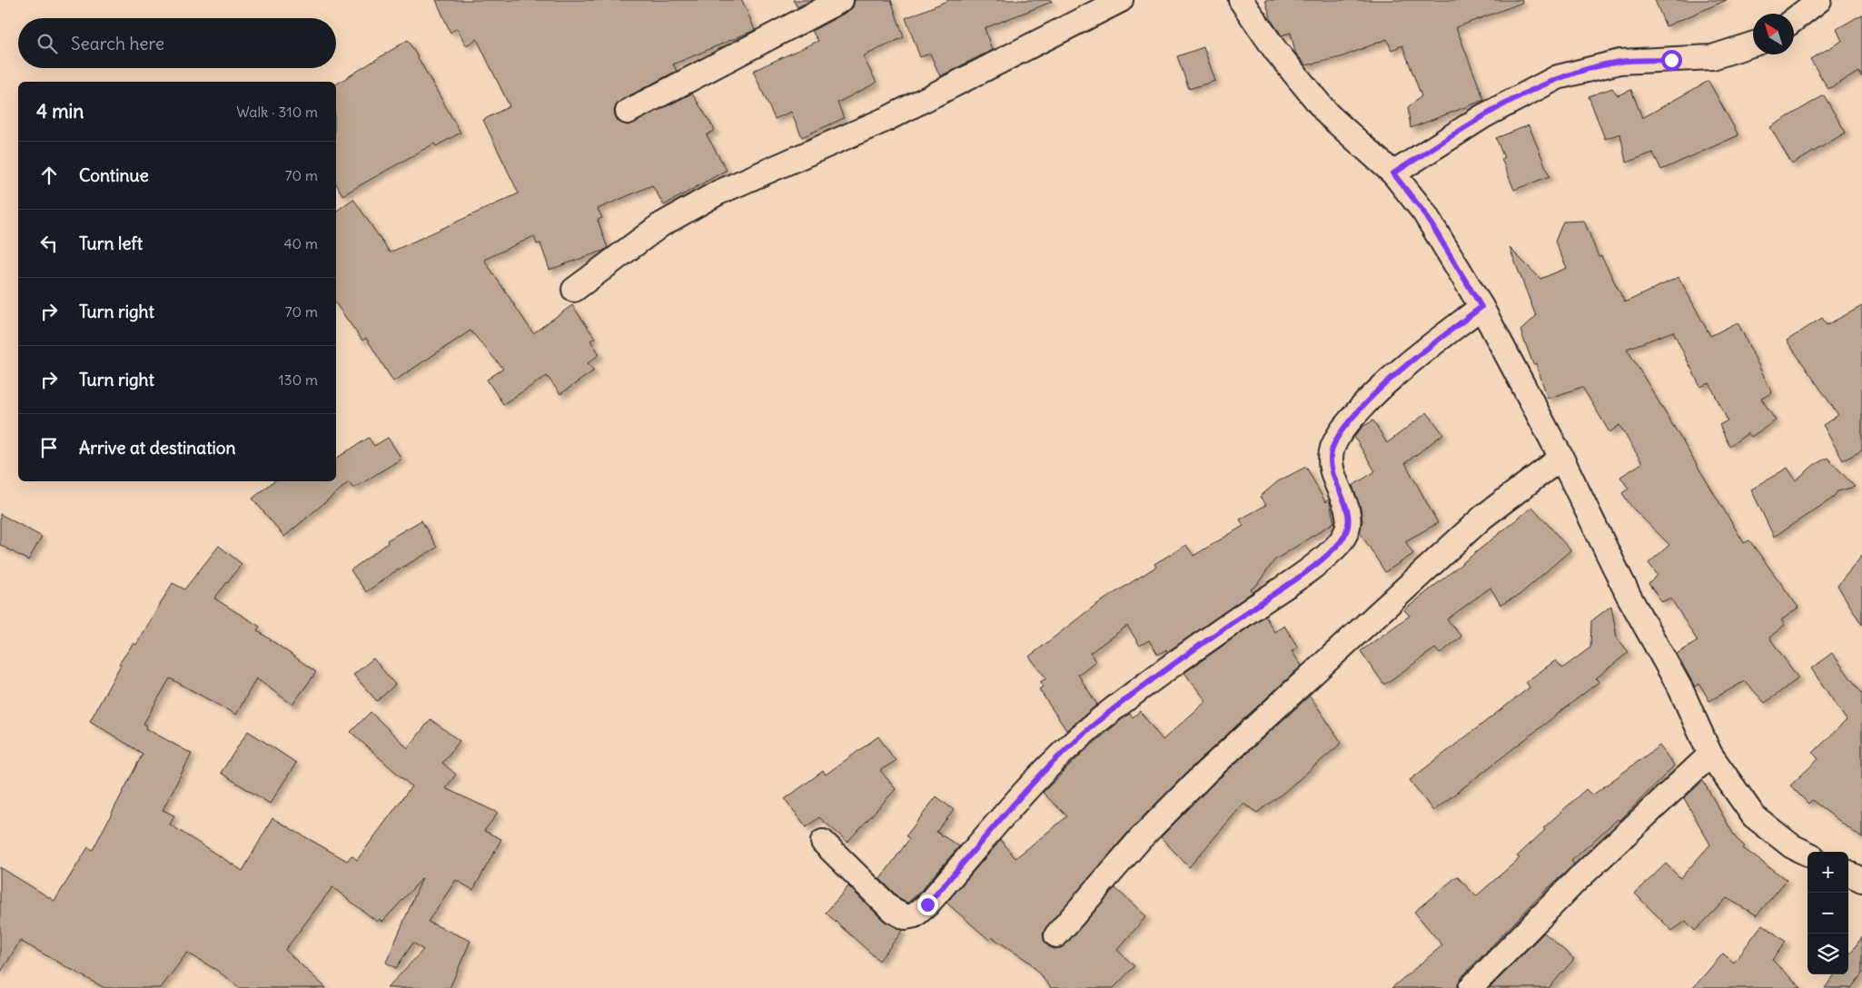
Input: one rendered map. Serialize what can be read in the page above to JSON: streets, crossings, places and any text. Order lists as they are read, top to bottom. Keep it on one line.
{"north":"top left","page":{"search":"Search here","heading":["4 min","Walk · 310 m"],"list":[["Continue","70 m"],["Turn left","40 m"],["Turn right","70 m"],["Turn right","130 m"],"Arrive at destination"],"map_buttons":["+","−"]}}
